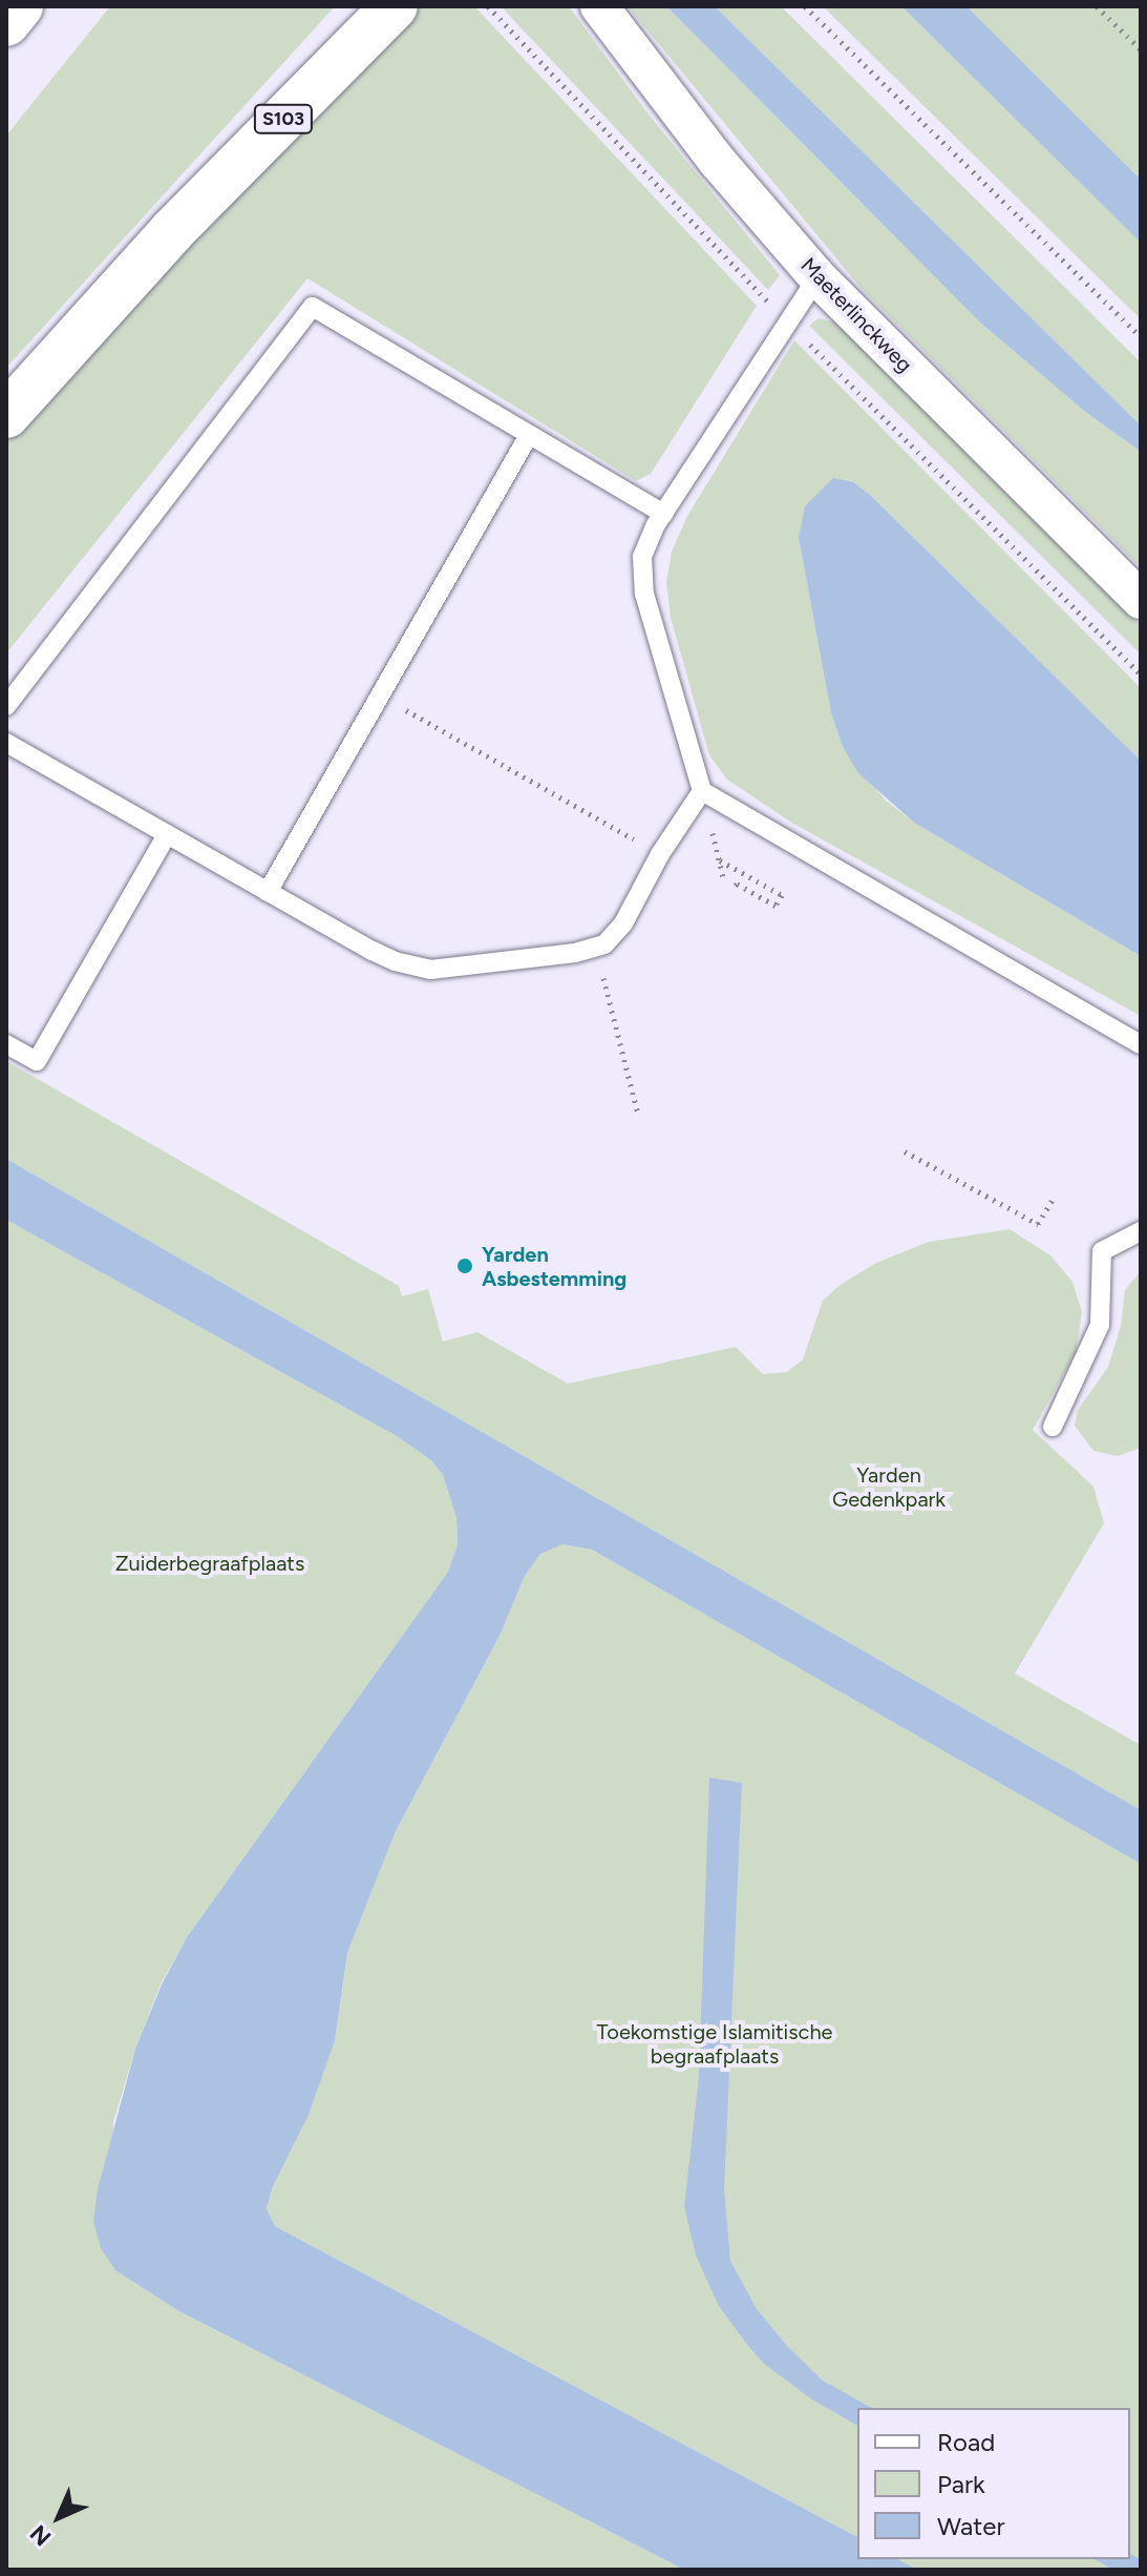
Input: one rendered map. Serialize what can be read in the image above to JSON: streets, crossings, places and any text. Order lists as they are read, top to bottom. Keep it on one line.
{"streets":{"highway":["S103"],"street":["Maeterlinckweg"]},"parks":["Yarden Gedenkpark","Zuiderbegraafplaats","Toekomstige Islamitische begraafplaats"],"places":["Yarden Asbestemming"],"legend":["Road","Park","Water"],"north":"bottom left"}
